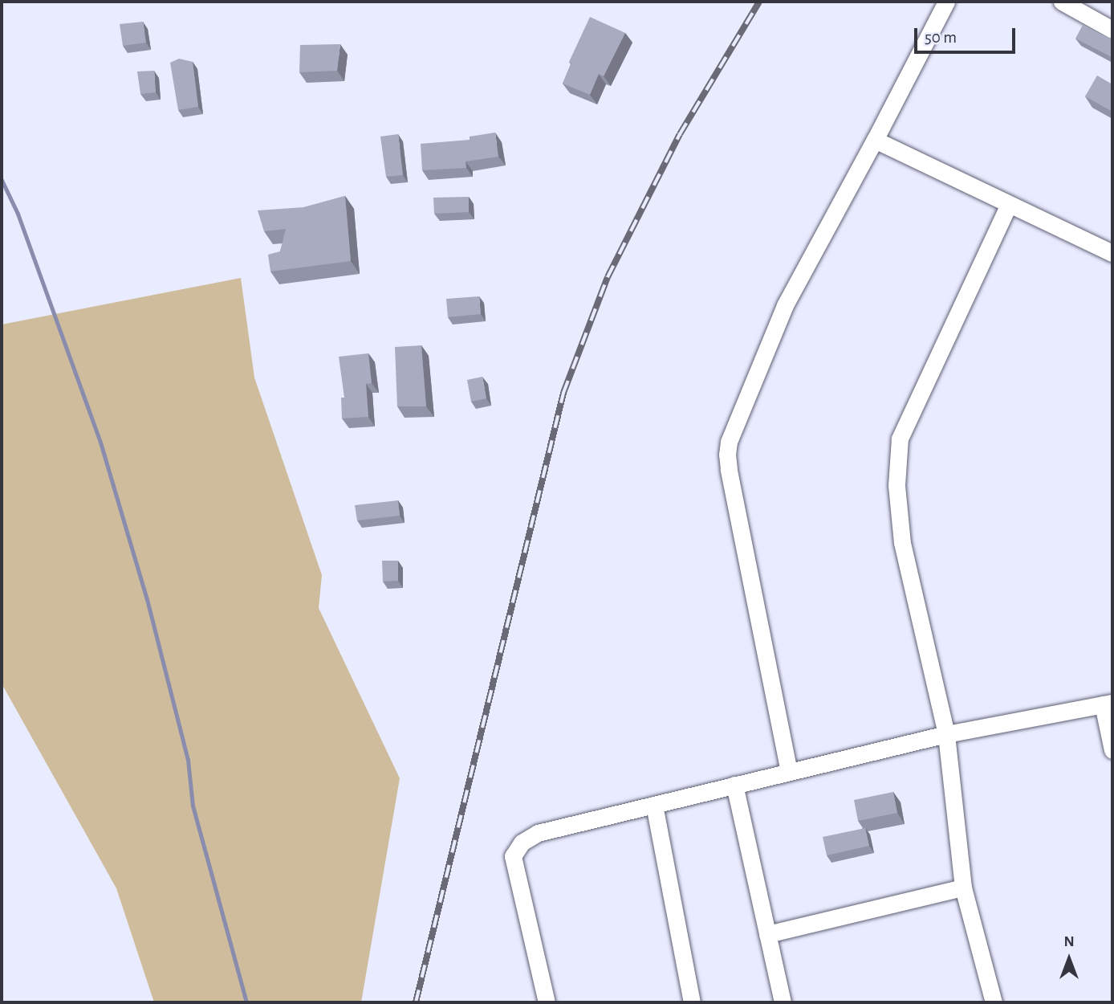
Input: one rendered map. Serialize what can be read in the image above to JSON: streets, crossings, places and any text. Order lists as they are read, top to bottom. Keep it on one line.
{"scale_bar":"50 m","north":"top"}
